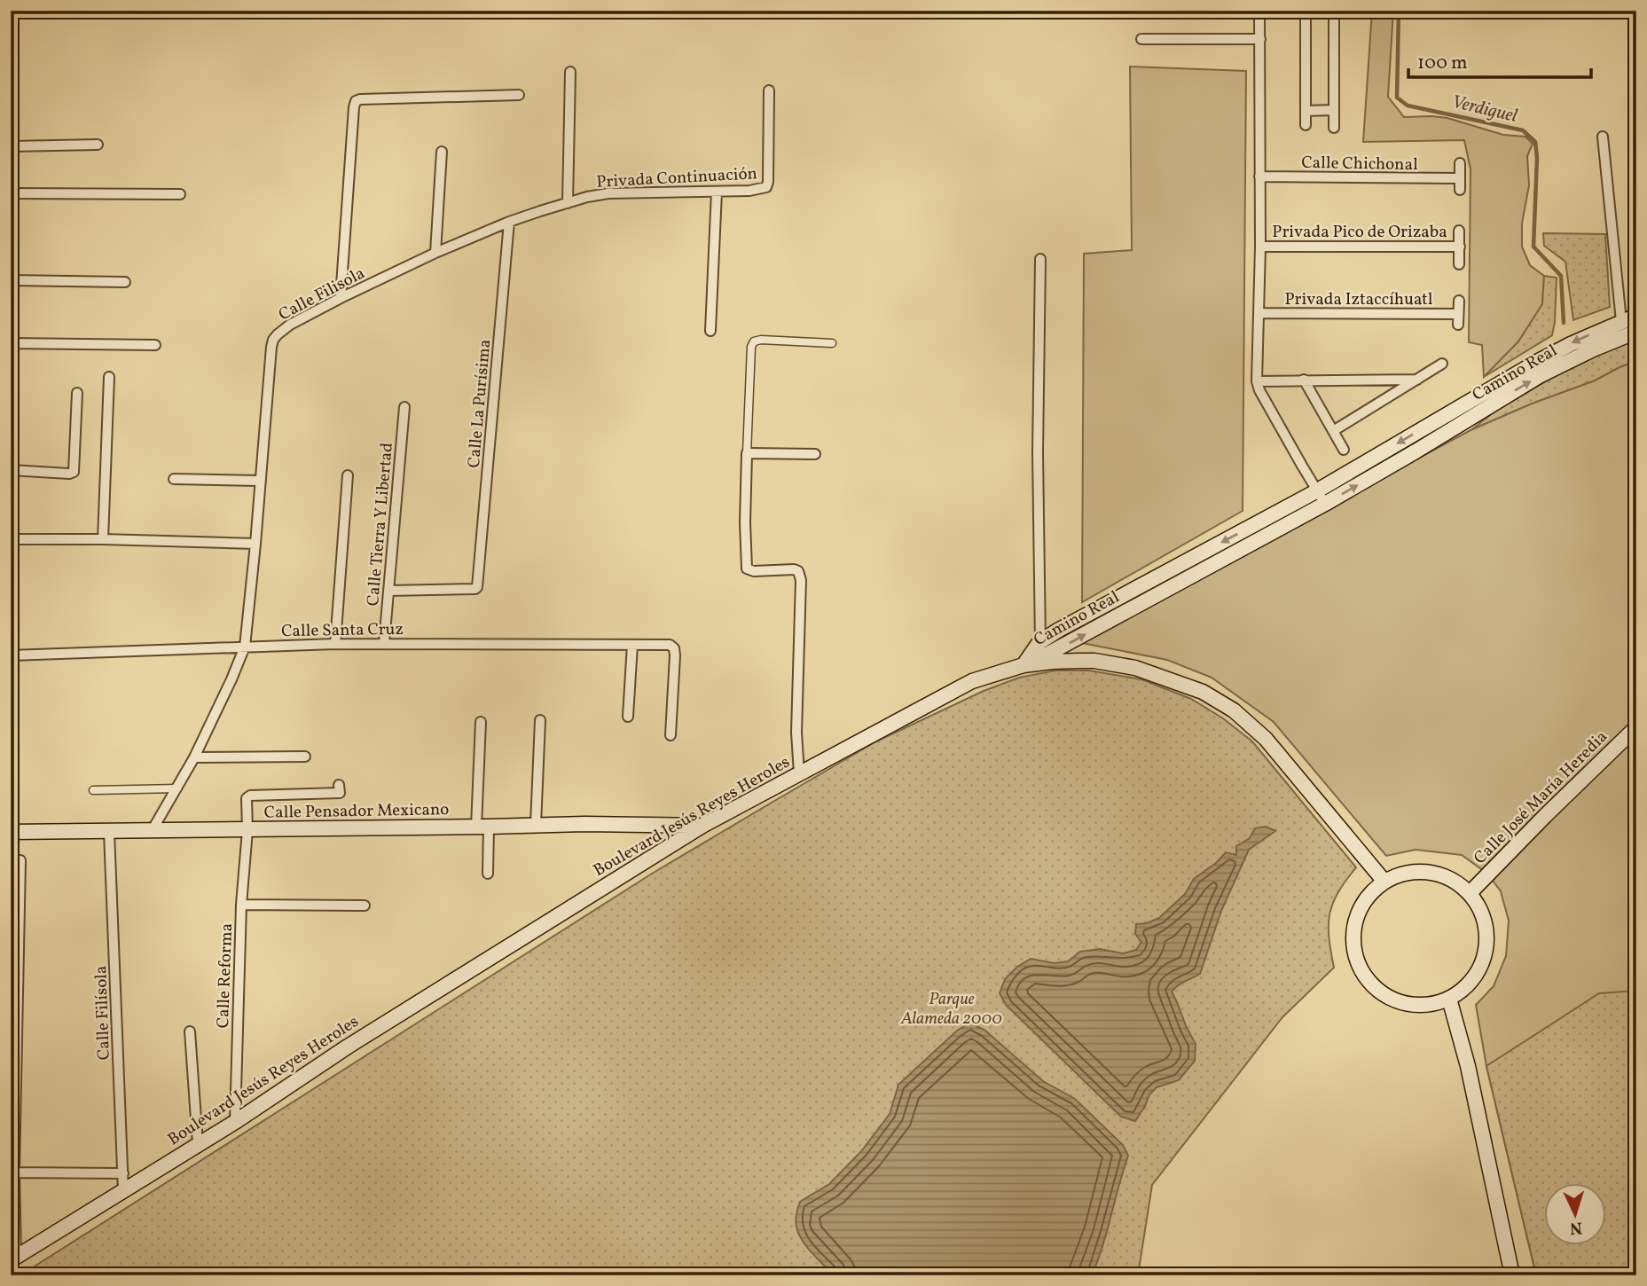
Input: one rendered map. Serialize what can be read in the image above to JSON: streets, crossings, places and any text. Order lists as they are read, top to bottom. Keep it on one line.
{"streets":{"main road":["Camino Real","Calle José María Heredia","Calle Pensador Mexicano","Boulevard Jesús Reyes Heroles"],"street":["Calle Chichonal","Privada Continuación","Privada Pico de Orizaba","Calle Filisola","Privada Iztaccíhuatl","Calle La Purísima","Calle Tierra Y Libertad","Calle Santa Cruz","Calle Reforma","Calle Filísola"]},"crossings":[["Privada Continuación","Calle Filisola"],["Calle Filisola","Calle La Purísima"],["Calle Filisola","Calle Santa Cruz"],["Calle Filisola","Calle Pensador Mexicano"],["Camino Real","Boulevard Jesús Reyes Heroles"],["Calle La Purísima","Calle Tierra Y Libertad"],["Calle Tierra Y Libertad","Calle Santa Cruz"],["Calle José María Heredia","Boulevard Jesús Reyes Heroles"],["Calle Pensador Mexicano","Boulevard Jesús Reyes Heroles"],["Calle Pensador Mexicano","Calle Reforma"],["Calle Pensador Mexicano","Calle Filísola"],["Boulevard Jesús Reyes Heroles","Calle Reforma"],["Boulevard Jesús Reyes Heroles","Calle Filísola"]],"water":["Verdiguel"],"parks":["Parque Alameda 2000"],"scale_bar":"100 m","north":"bottom"}
